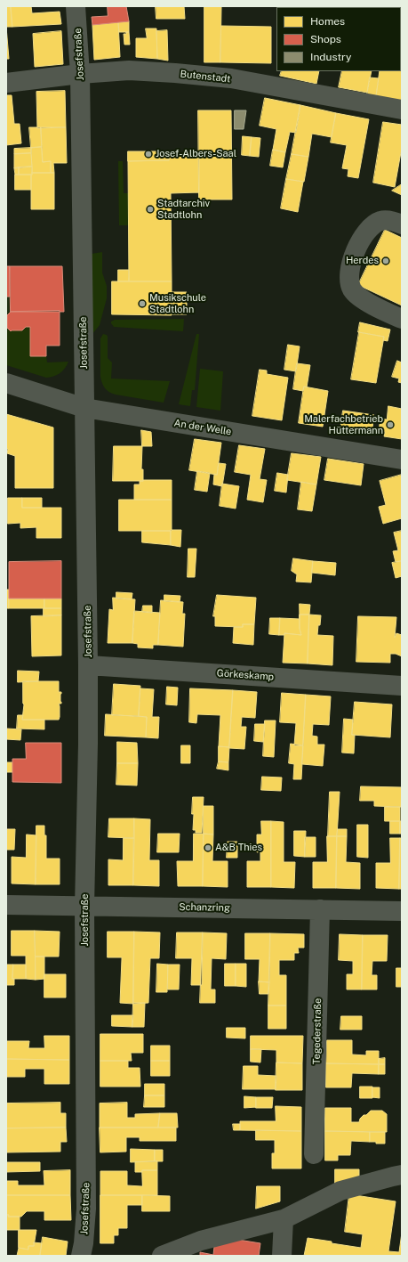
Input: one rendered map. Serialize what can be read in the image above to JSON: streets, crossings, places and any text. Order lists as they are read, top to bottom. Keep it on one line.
{"streets":{"street":["Josefstraße","Butenstadt","An der Welle","Görkeskamp","Schanzring","Tegederstraße"]},"crossings":[["Josefstraße","Butenstadt"],["Josefstraße","An der Welle"],["Josefstraße","Görkeskamp"],["Josefstraße","Schanzring"],["Schanzring","Tegederstraße"]],"places":["Josef-Albers-Saal","Stadtarchiv Stadtlohn","Herdes","Musikschule Stadtlohn","Malerfachbetrieb Hüttermann","A&B Thies"],"legend":["Homes","Shops","Industry"]}
